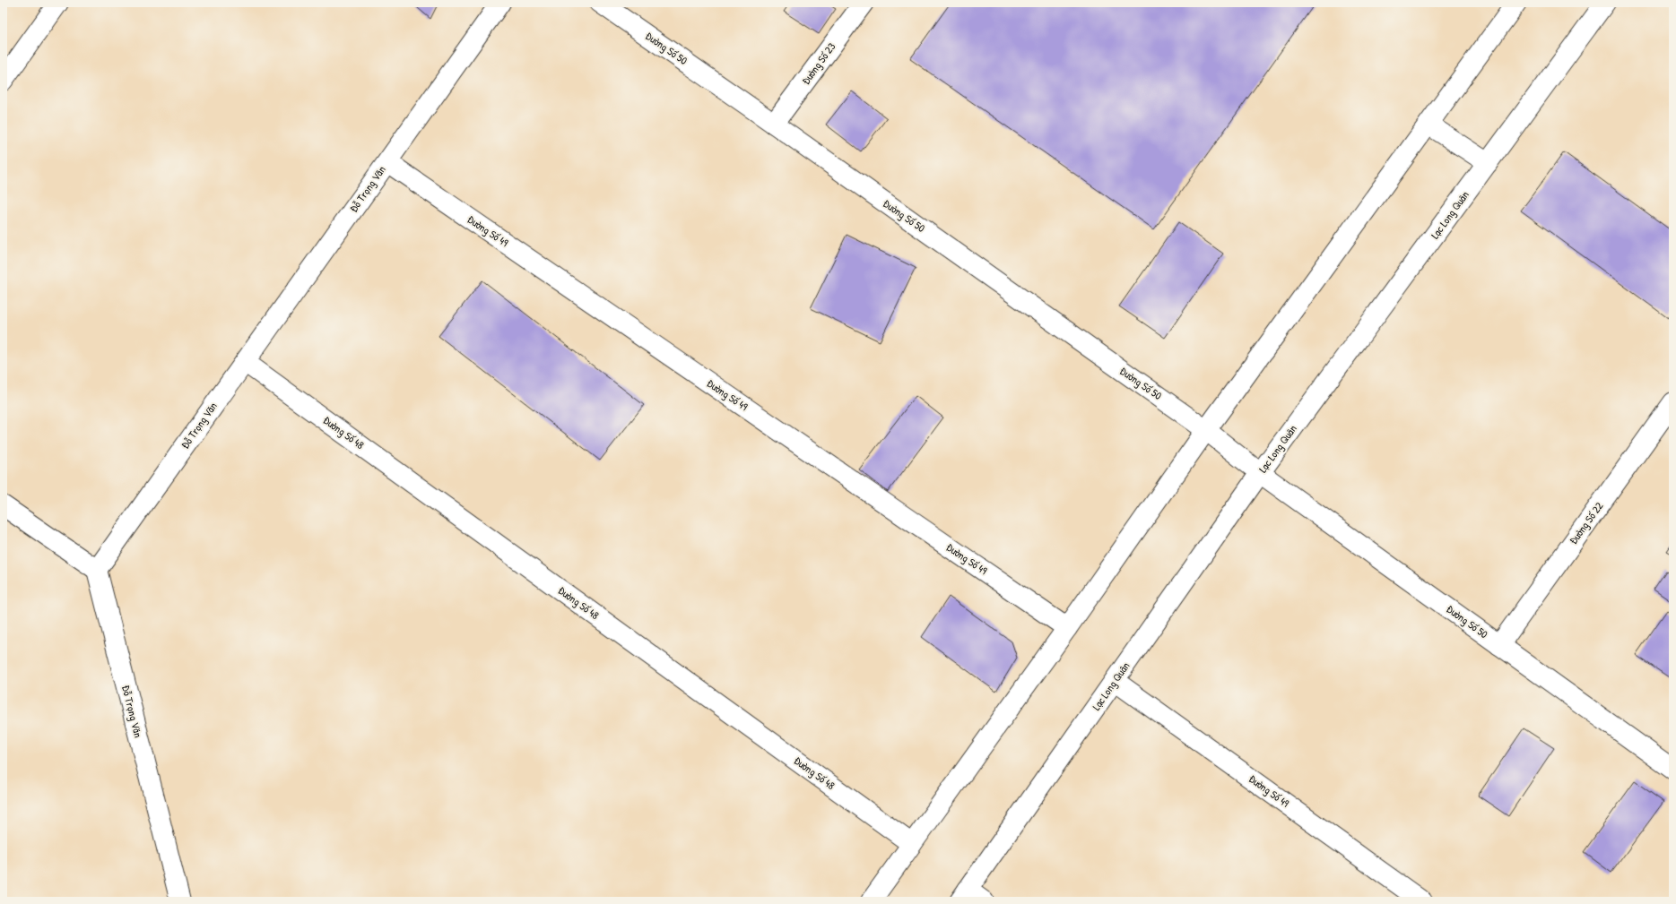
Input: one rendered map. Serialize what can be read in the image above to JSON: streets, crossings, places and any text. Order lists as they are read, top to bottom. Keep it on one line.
{"streets":{"street":["Đường Số 50","Đường Số 23","Đỗ Trọng Văn","Lạc Long Quân","Đường Số 49","Đường Số 48","Đường Số 22"]},"crossings":[["Đường Số 50","Đường Số 23"],["Đường Số 50","Lạc Long Quân"],["Đường Số 50","Đường Số 22"],["Đỗ Trọng Văn","Đường Số 49"],["Đỗ Trọng Văn","Đường Số 48"],["Lạc Long Quân","Đường Số 49"]]}
